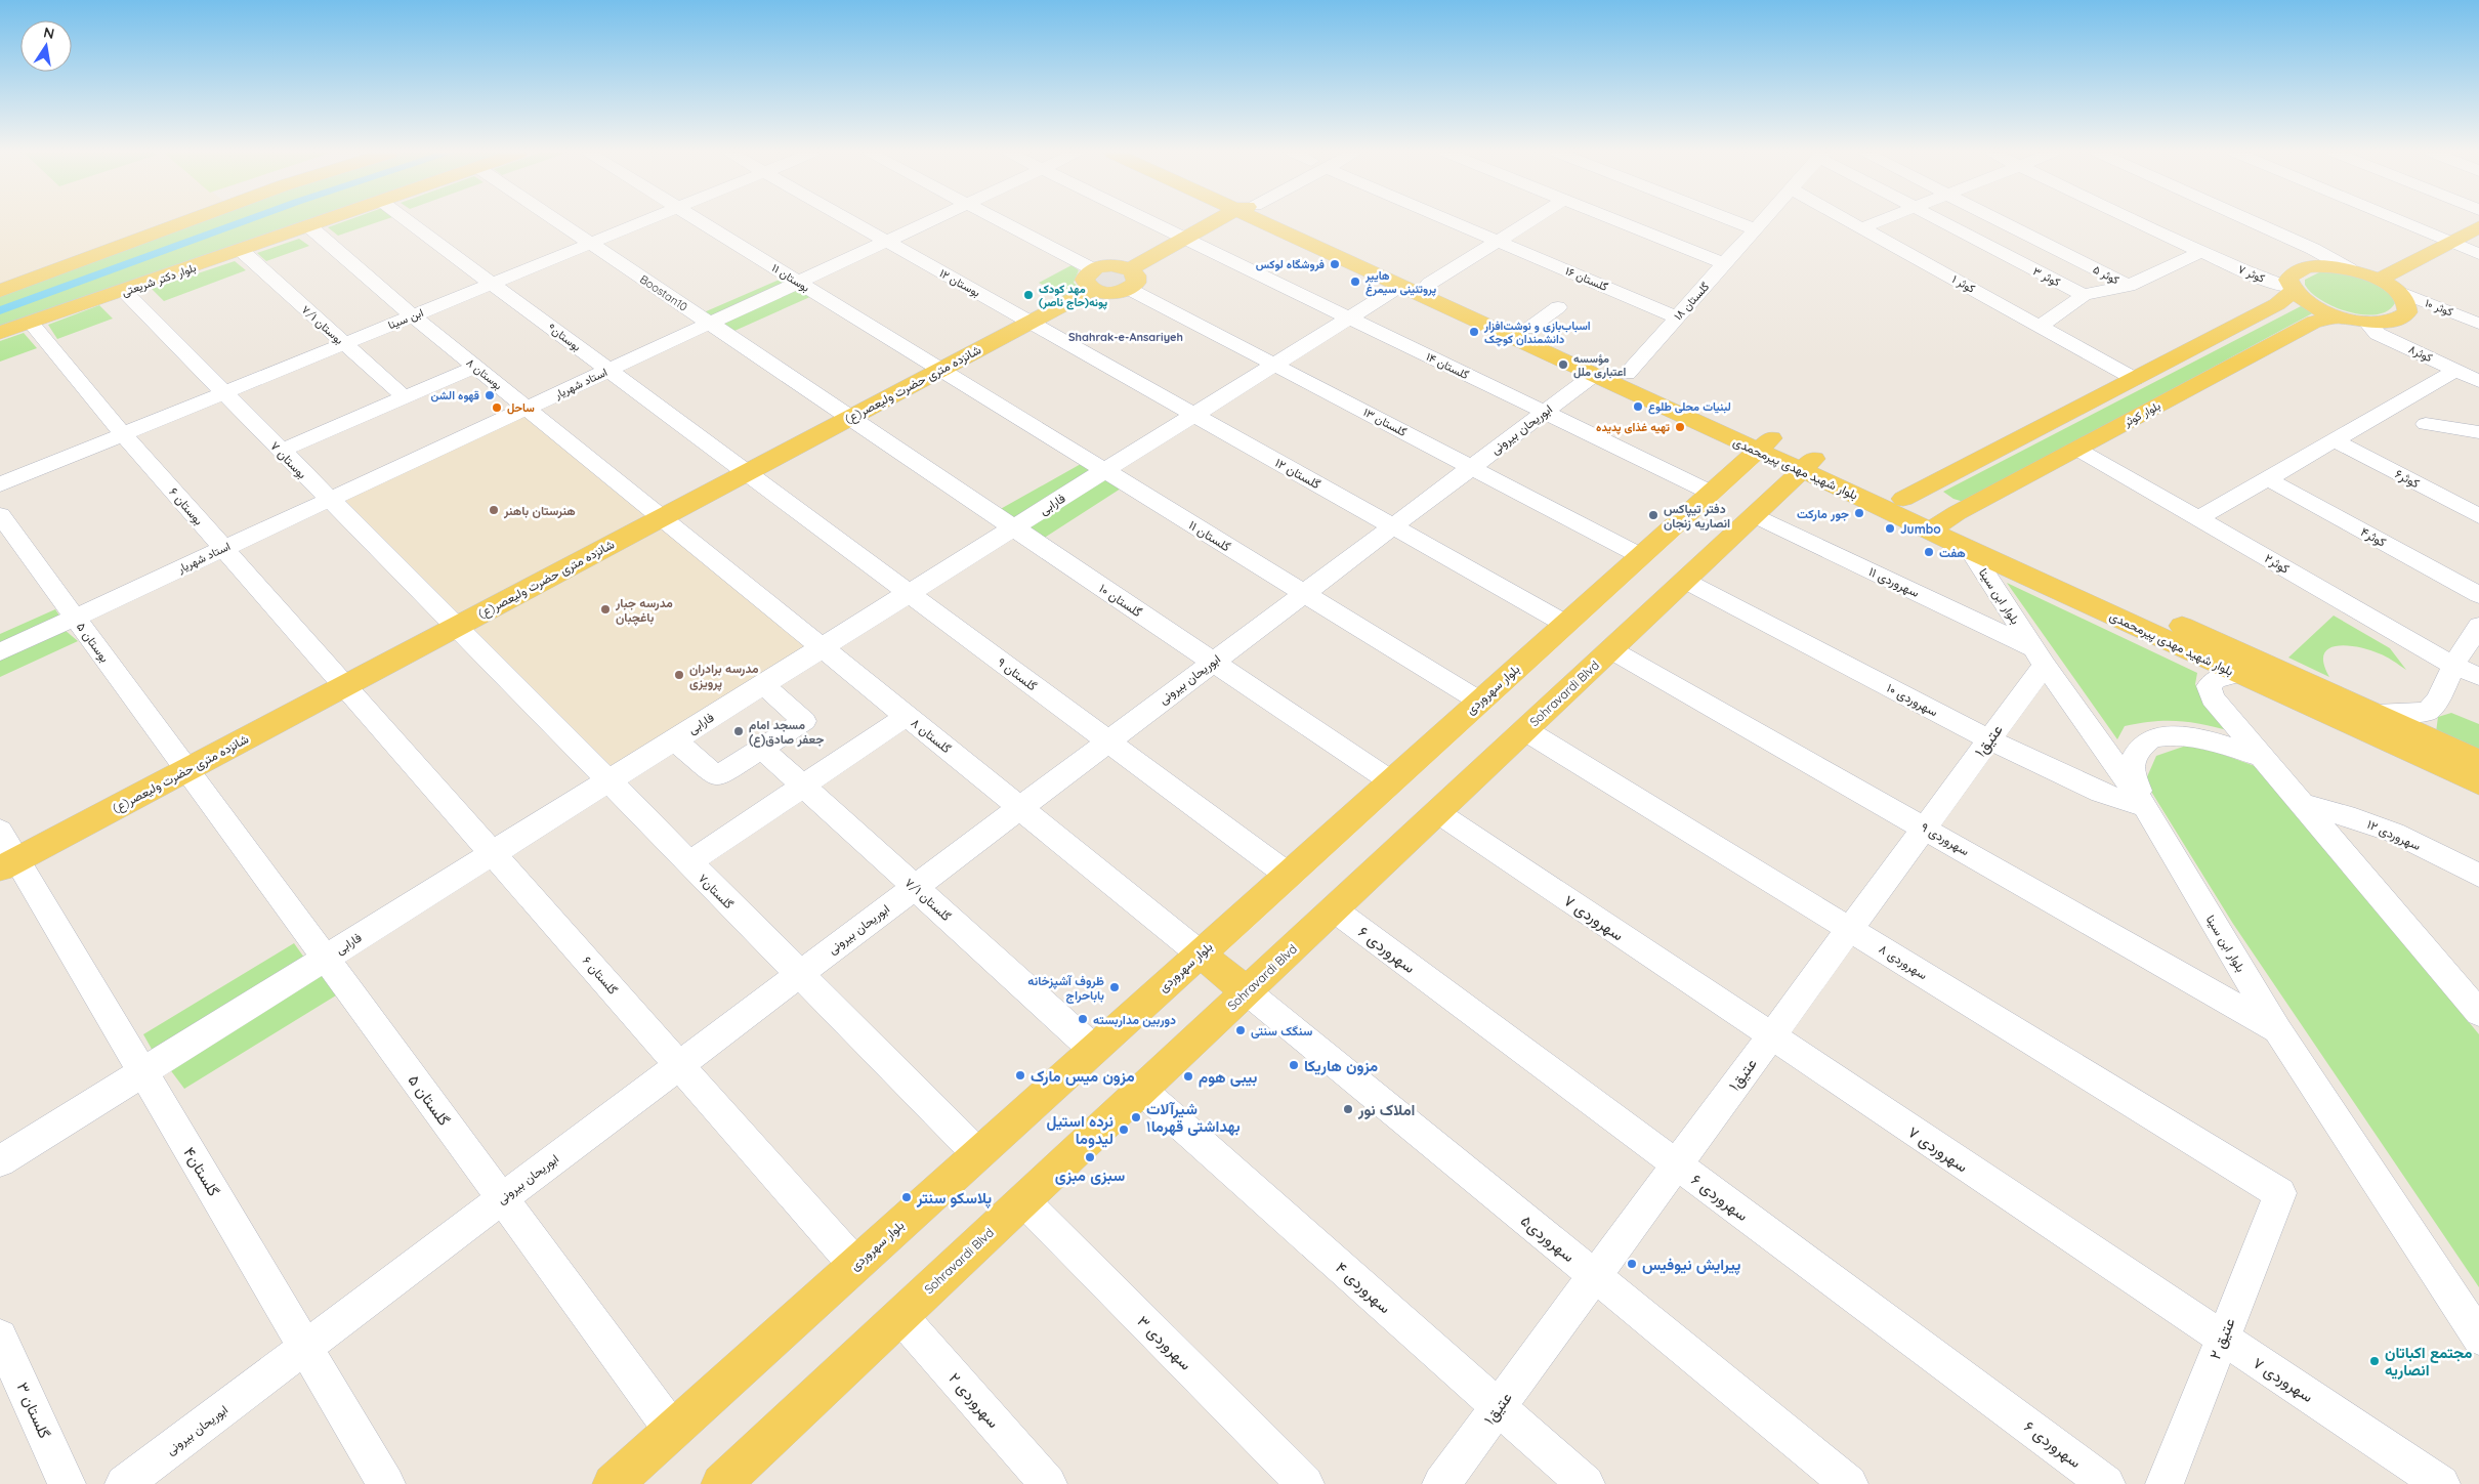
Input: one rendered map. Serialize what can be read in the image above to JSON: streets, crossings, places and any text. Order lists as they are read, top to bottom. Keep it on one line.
{"streets":{"main road":["بلوار دکتر شریعتی","شانزده متری حضرت ولیعصر(ع)","بلوار کوثر","بلوار شهید مهدی پیرمحمدی","بلوار سهروردی","Sohravardi Blvd"],"street":["کوثر ۷","کوثر ۵","کوثر ۳","بوستان ۱۱","گلستان ۱۶","بوستان ۱۲","کوثر ۱","Boostan10","گلستان ۱۸","کوثر ۱۰","ابن سینا","بوستان ۷/۱","بوستان۹","کوثر۸","گلستان ۱۴","بوستان ۸","استاد شهریار","گلستان ۱۳","ابوریحان بیرونی","بوستان ۷","گلستان ۱۲","کوثر۶","فارابی","بوستان ۶","گلستان ۱۱","کوثر۴","کوثر۲","سهروردی ١١","بلوار ابن سینا","گلستان ۱۰","بوستان ۵","گلستان ۹","سهروردی ۱۰","گلستان ۸","عتیق۱","سهروردی ۱۲","سهروردی ۹","گلستان۷","گلستان ۷/۱","سهروردی ۷","سهروردی ۶","سهروردی ۸","گلستان ۶","گلستان ۵","گلستان۴","سهروردی۵","سهروردی ۴","عتیق ۲","سهروردی ۳","سهروردی ۲","گلستان ۳"]},"crossings":[["بوستان ۱۱","استاد شهریار"],["بوستان ۱۱","شانزده متری حضرت ولیعصر(ع)"],["بوستان ۱۱","گلستان ۱۱"],["گلستان ۱۶","گلستان ۱۸"],["بلوار دکتر شریعتی","بوستان ۷/۱"],["بلوار دکتر شریعتی","بوستان ۸"],["بلوار دکتر شریعتی","بوستان ۷"],["بلوار دکتر شریعتی","بوستان ۶"],["بوستان ۱۲","استاد شهریار"],["بوستان ۱۲","شانزده متری حضرت ولیعصر(ع)"],["بوستان ۱۲","گلستان ۱۲"],["Boostan10","ابن سینا"],["Boostan10","استاد شهریار"],["Boostan10","شانزده متری حضرت ولیعصر(ع)"],["Boostan10","گلستان ۱۰"],["گلستان ۱۸","بلوار شهید مهدی پیرمحمدی"],["ابن سینا","بوستان ۷/۱"],["ابن سینا","بوستان۹"],["ابن سینا","بوستان ۸"],["ابن سینا","بوستان ۷"],["ابن سینا","بوستان ۶"],["بوستان۹","استاد شهریار"],["بوستان۹","شانزده متری حضرت ولیعصر(ع)"],["بوستان۹","گلستان ۹"],["گلستان ۱۴","ابوریحان بیرونی"],["گلستان ۱۴","فارابی"],["گلستان ۱۴","بلوار سهروردی"],["بوستان ۸","استاد شهریار"],["بوستان ۸","شانزده متری حضرت ولیعصر(ع)"],["بوستان ۸","گلستان ۸"],["استاد شهریار","بوستان ۷"],["استاد شهریار","بوستان ۶"],["استاد شهریار","بوستان ۵"],["شانزده متری حضرت ولیعصر(ع)","بوستان ۷"],["شانزده متری حضرت ولیعصر(ع)","گلستان ۱۲"],["شانزده متری حضرت ولیعصر(ع)","بوستان ۶"],["شانزده متری حضرت ولیعصر(ع)","گلستان ۱۱"],["شانزده متری حضرت ولیعصر(ع)","گلستان ۱۰"],["شانزده متری حضرت ولیعصر(ع)","بوستان ۵"],["شانزده متری حضرت ولیعصر(ع)","گلستان ۹"],["شانزده متری حضرت ولیعصر(ع)","گلستان ۸"],["شانزده متری حضرت ولیعصر(ع)","گلستان۷"],["شانزده متری حضرت ولیعصر(ع)","گلستان ۶"],["شانزده متری حضرت ولیعصر(ع)","گلستان ۵"],["شانزده متری حضرت ولیعصر(ع)","گلستان۴"],["بلوار کوثر","بلوار شهید مهدی پیرمحمدی"],["بلوار کوثر","کوثر۲"],["گلستان ۱۳","ابوریحان بیرونی"],["گلستان ۱۳","فارابی"],["گلستان ۱۳","بلوار سهروردی"],["ابوریحان بیرونی","بلوار شهید مهدی پیرمحمدی"],["ابوریحان بیرونی","گلستان ۱۲"],["ابوریحان بیرونی","گلستان ۱۱"],["ابوریحان بیرونی","گلستان ۱۰"],["ابوریحان بیرونی","گلستان ۹"],["ابوریحان بیرونی","گلستان ۸"],["ابوریحان بیرونی","گلستان۷"],["ابوریحان بیرونی","گلستان ۷/۱"],["ابوریحان بیرونی","گلستان ۶"],["ابوریحان بیرونی","گلستان ۵"],["ابوریحان بیرونی","گلستان۴"],["بوستان ۷","گلستان۷"],["بلوار شهید مهدی پیرمحمدی","فارابی"],["بلوار شهید مهدی پیرمحمدی","بلوار ابن سینا"],["بلوار شهید مهدی پیرمحمدی","بلوار سهروردی"],["بلوار شهید مهدی پیرمحمدی","Sohravardi Blvd"],["گلستان ۱۲","فارابی"],["گلستان ۱۲","بلوار سهروردی"],["فارابی","گلستان ۱۱"],["فارابی","گلستان ۱۰"],["فارابی","گلستان ۹"],["فارابی","گلستان ۸"],["فارابی","گلستان۷"],["فارابی","گلستان ۶"],["فارابی","گلستان ۵"],["فارابی","گلستان۴"],["بوستان ۶","گلستان ۶"],["گلستان ۱۱","بلوار سهروردی"],["سهروردی ١١","بلوار ابن سینا"],["سهروردی ١١","Sohravardi Blvd"],["سهروردی ١١","عتیق۱"],["بلوار ابن سینا","سهروردی ۱۰"],["بلوار ابن سینا","عتیق۱"],["بلوار ابن سینا","سهروردی ۹"],["گلستان ۱۰","بلوار سهروردی"],["بوستان ۵","گلستان ۵"],["گلستان ۹","بلوار سهروردی"],["بلوار سهروردی","گلستان ۸"],["بلوار سهروردی","گلستان۷"],["بلوار سهروردی","گلستان ۷/۱"],["بلوار سهروردی","گلستان ۶"],["بلوار سهروردی","گلستان ۵"],["Sohravardi Blvd","سهروردی ۱۰"],["Sohravardi Blvd","سهروردی ۹"],["Sohravardi Blvd","سهروردی ۷"],["Sohravardi Blvd","سهروردی ۶"],["Sohravardi Blvd","سهروردی ۸"],["Sohravardi Blvd","سهروردی۵"],["Sohravardi Blvd","سهروردی ۴"],["Sohravardi Blvd","سهروردی ۳"],["Sohravardi Blvd","سهروردی ۲"],["سهروردی ۱۰","عتیق۱"],["عتیق۱","سهروردی ۹"],["عتیق۱","سهروردی ۷"],["عتیق۱","سهروردی ۶"],["عتیق۱","سهروردی ۸"],["عتیق۱","سهروردی۵"],["عتیق۱","سهروردی ۴"],["سهروردی ۷","عتیق ۲"],["سهروردی ۸","عتیق ۲"]],"districts":["Shahrak-e-Ansariyeh"],"places":["فروشگاه لوکس","هایپر پروتئینی سیمرغ","مهد کودک پونه(حاج ناصر)","اسباب‌بازی و نوشت‌افزار دانشمندان کوچک","مؤسسه اعتباری ملل","قهوه الشن","لبنیات محلی طلوع","ساحل","تهیه غذای پدیده","هنرستان باهنر","جور مارکت","دفتر تیپاکس انصاریه زنجان","Jumbo","هفت","مدرسه جبار باغچبان","مدرسه برادران پرویزی","مسجد امام جعفر صادق(ع)","ظروف آشپزخانه باباحراج","دوربین مداربسته","سنگک سنتی","مزون هاریکا","مزون میس مارک","بیبی هوم","املاک نور","شیرآلات بهداشتی قهرما۱","نرده استیل لیدوما","سبزی مبزی","پلاسکو سنتر","پیرایش نیوفیس","مجتمع اکباتان انصاریه"],"north":"top"}
